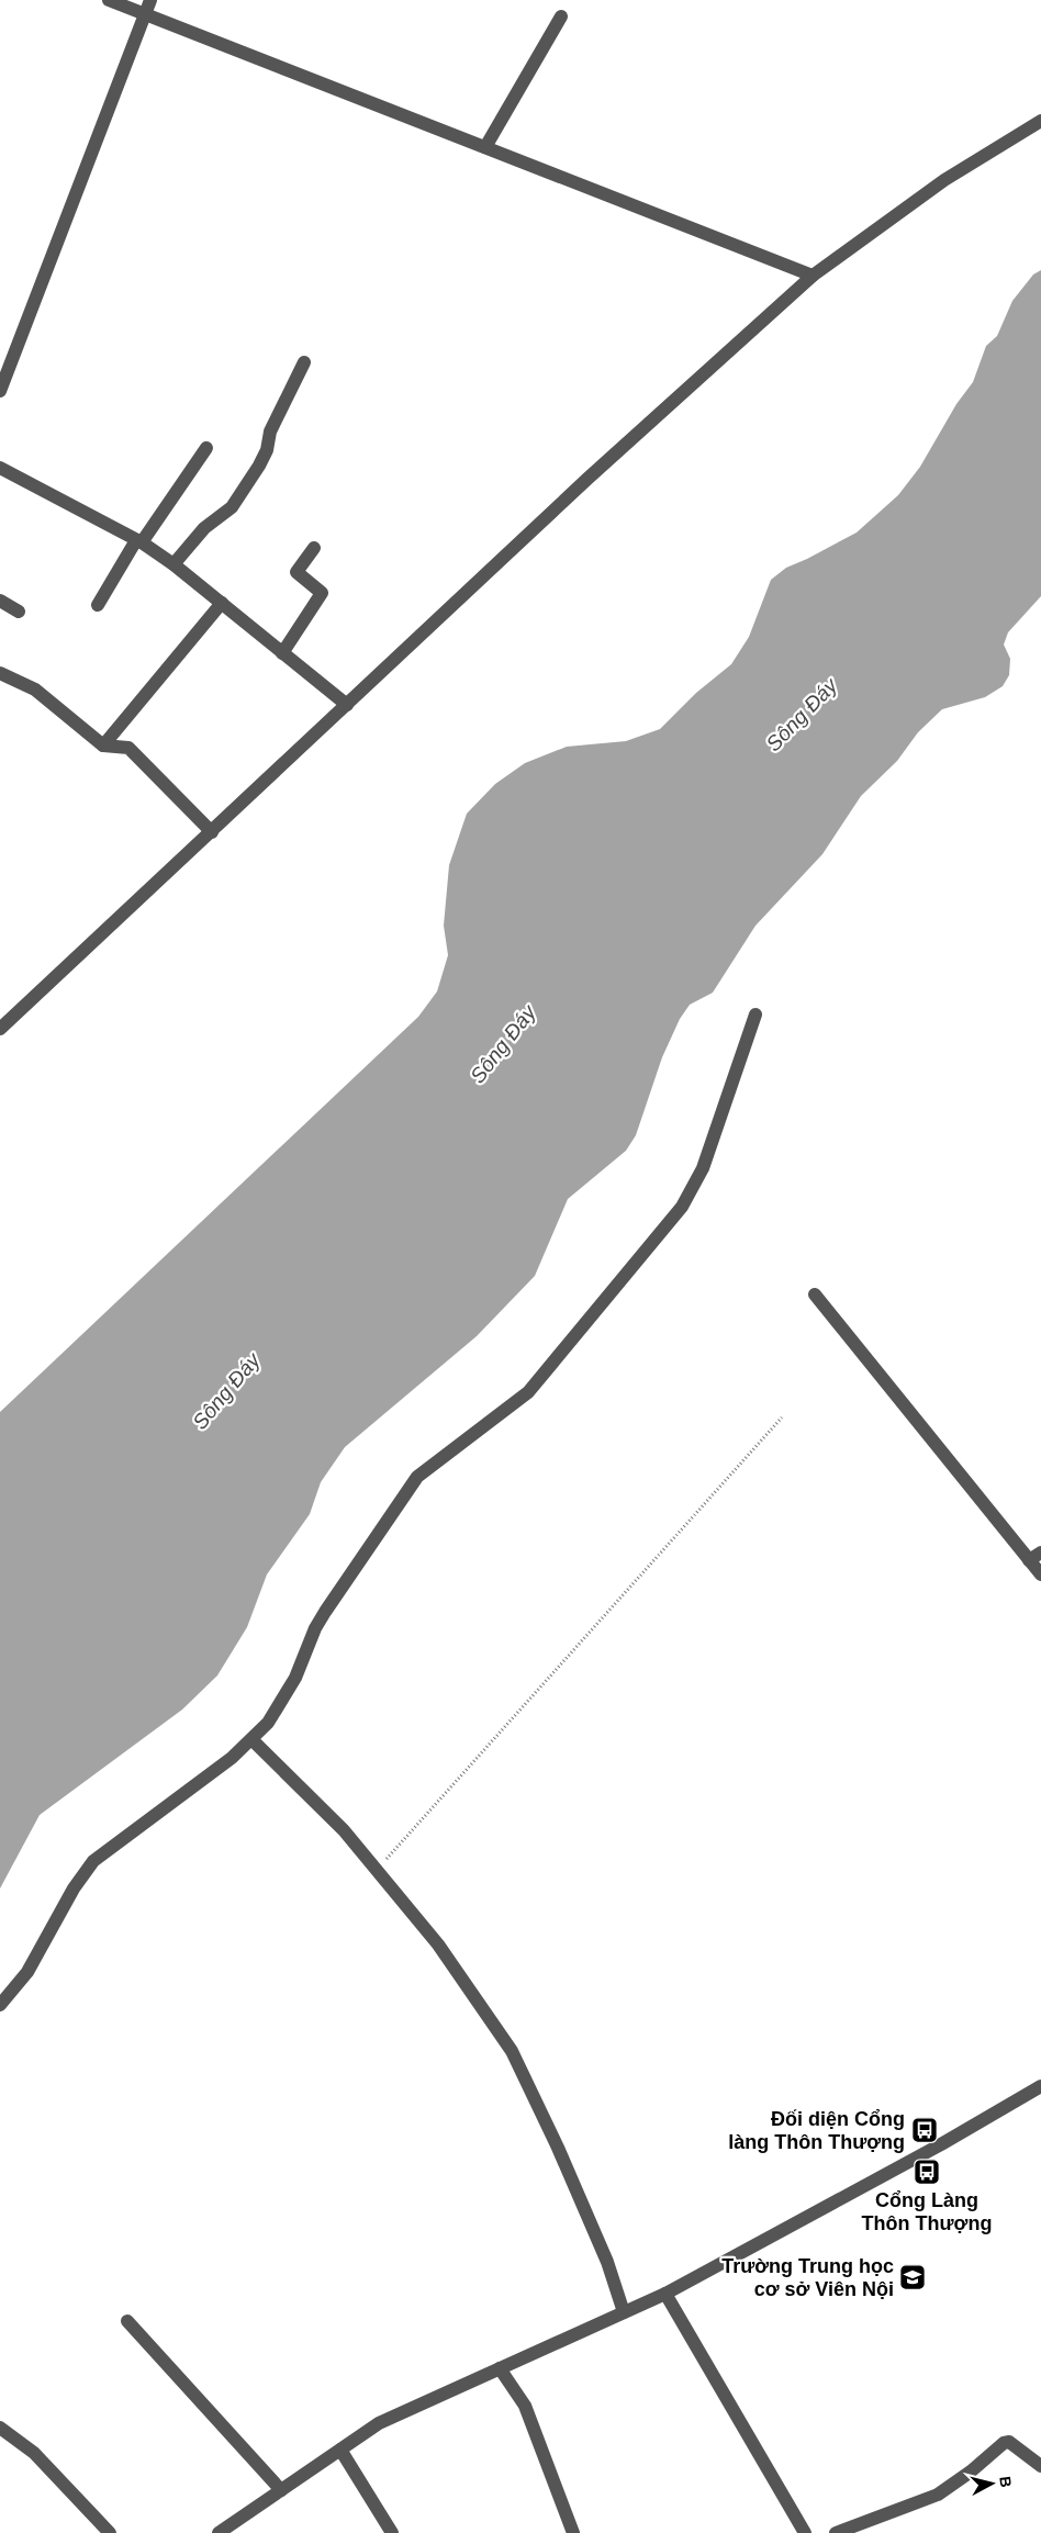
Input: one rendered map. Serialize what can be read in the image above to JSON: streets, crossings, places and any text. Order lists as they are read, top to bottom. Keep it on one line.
{"water":["Sông Đáy"],"places":{"bus stop":["Đối diện Cổng làng Thôn Thượng","Cổng Làng Thôn Thượng"],"school or university":["Trường Trung học cơ sở Viên Nội"]},"north":"right"}
